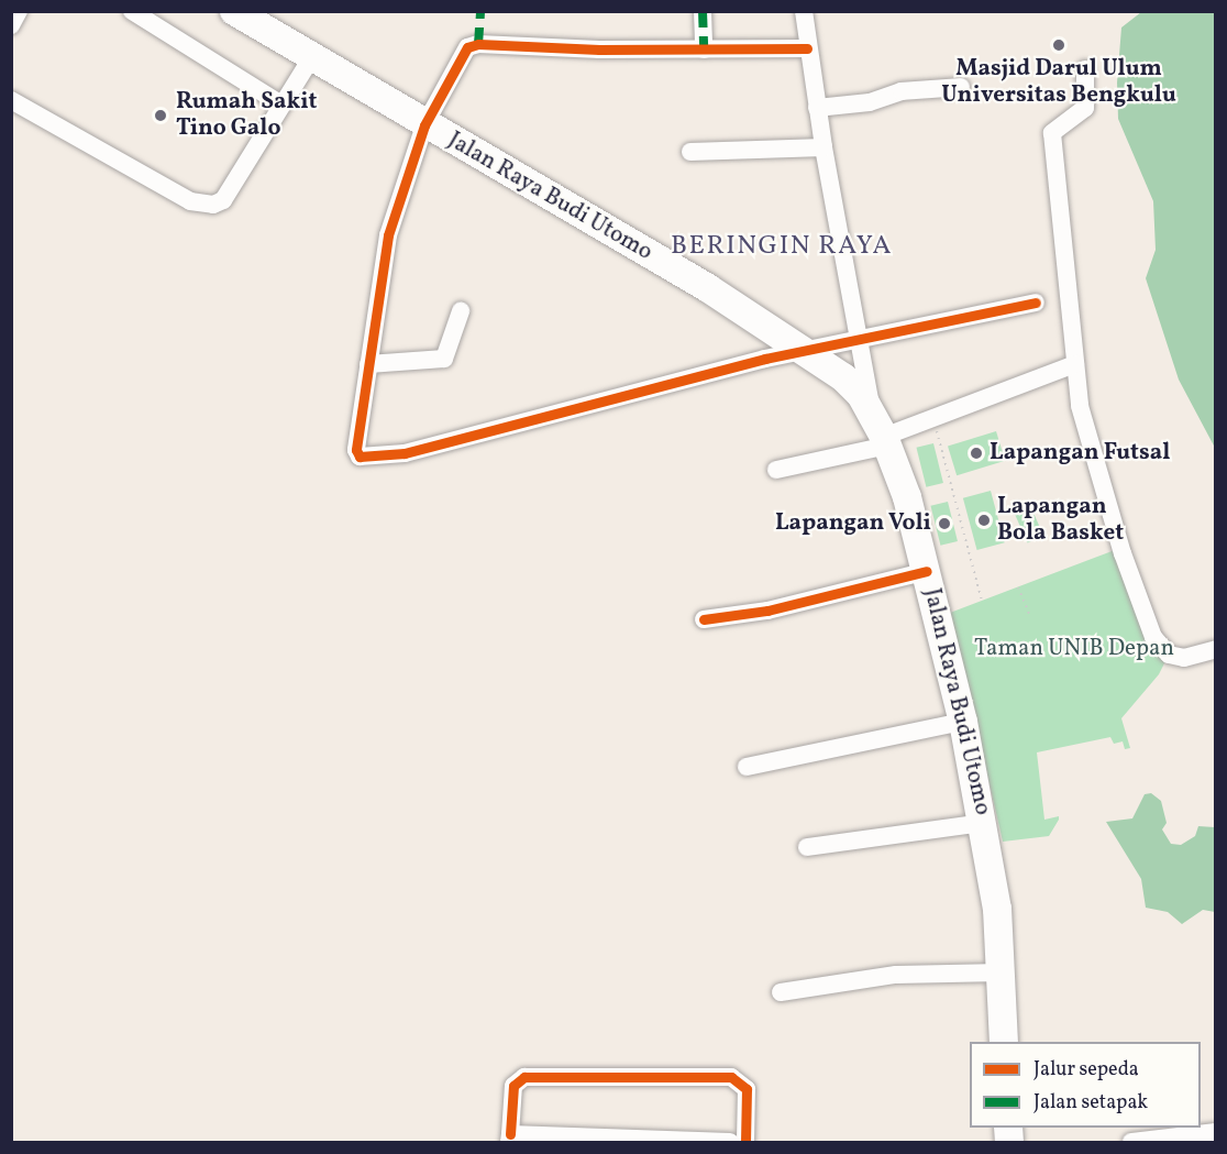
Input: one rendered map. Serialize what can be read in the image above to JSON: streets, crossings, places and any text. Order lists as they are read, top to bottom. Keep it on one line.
{"streets":{"highway":["Jalan Raya Budi Utomo"]},"districts":["BERINGIN RAYA"],"parks":["Taman UNIB Depan"],"places":["Masjid Darul Ulum Universitas Bengkulu","Rumah Sakit Tino Galo","Lapangan Futsal","Lapangan Bola Basket","Lapangan Voli"],"legend":["Jalur sepeda","Jalan setapak"]}
